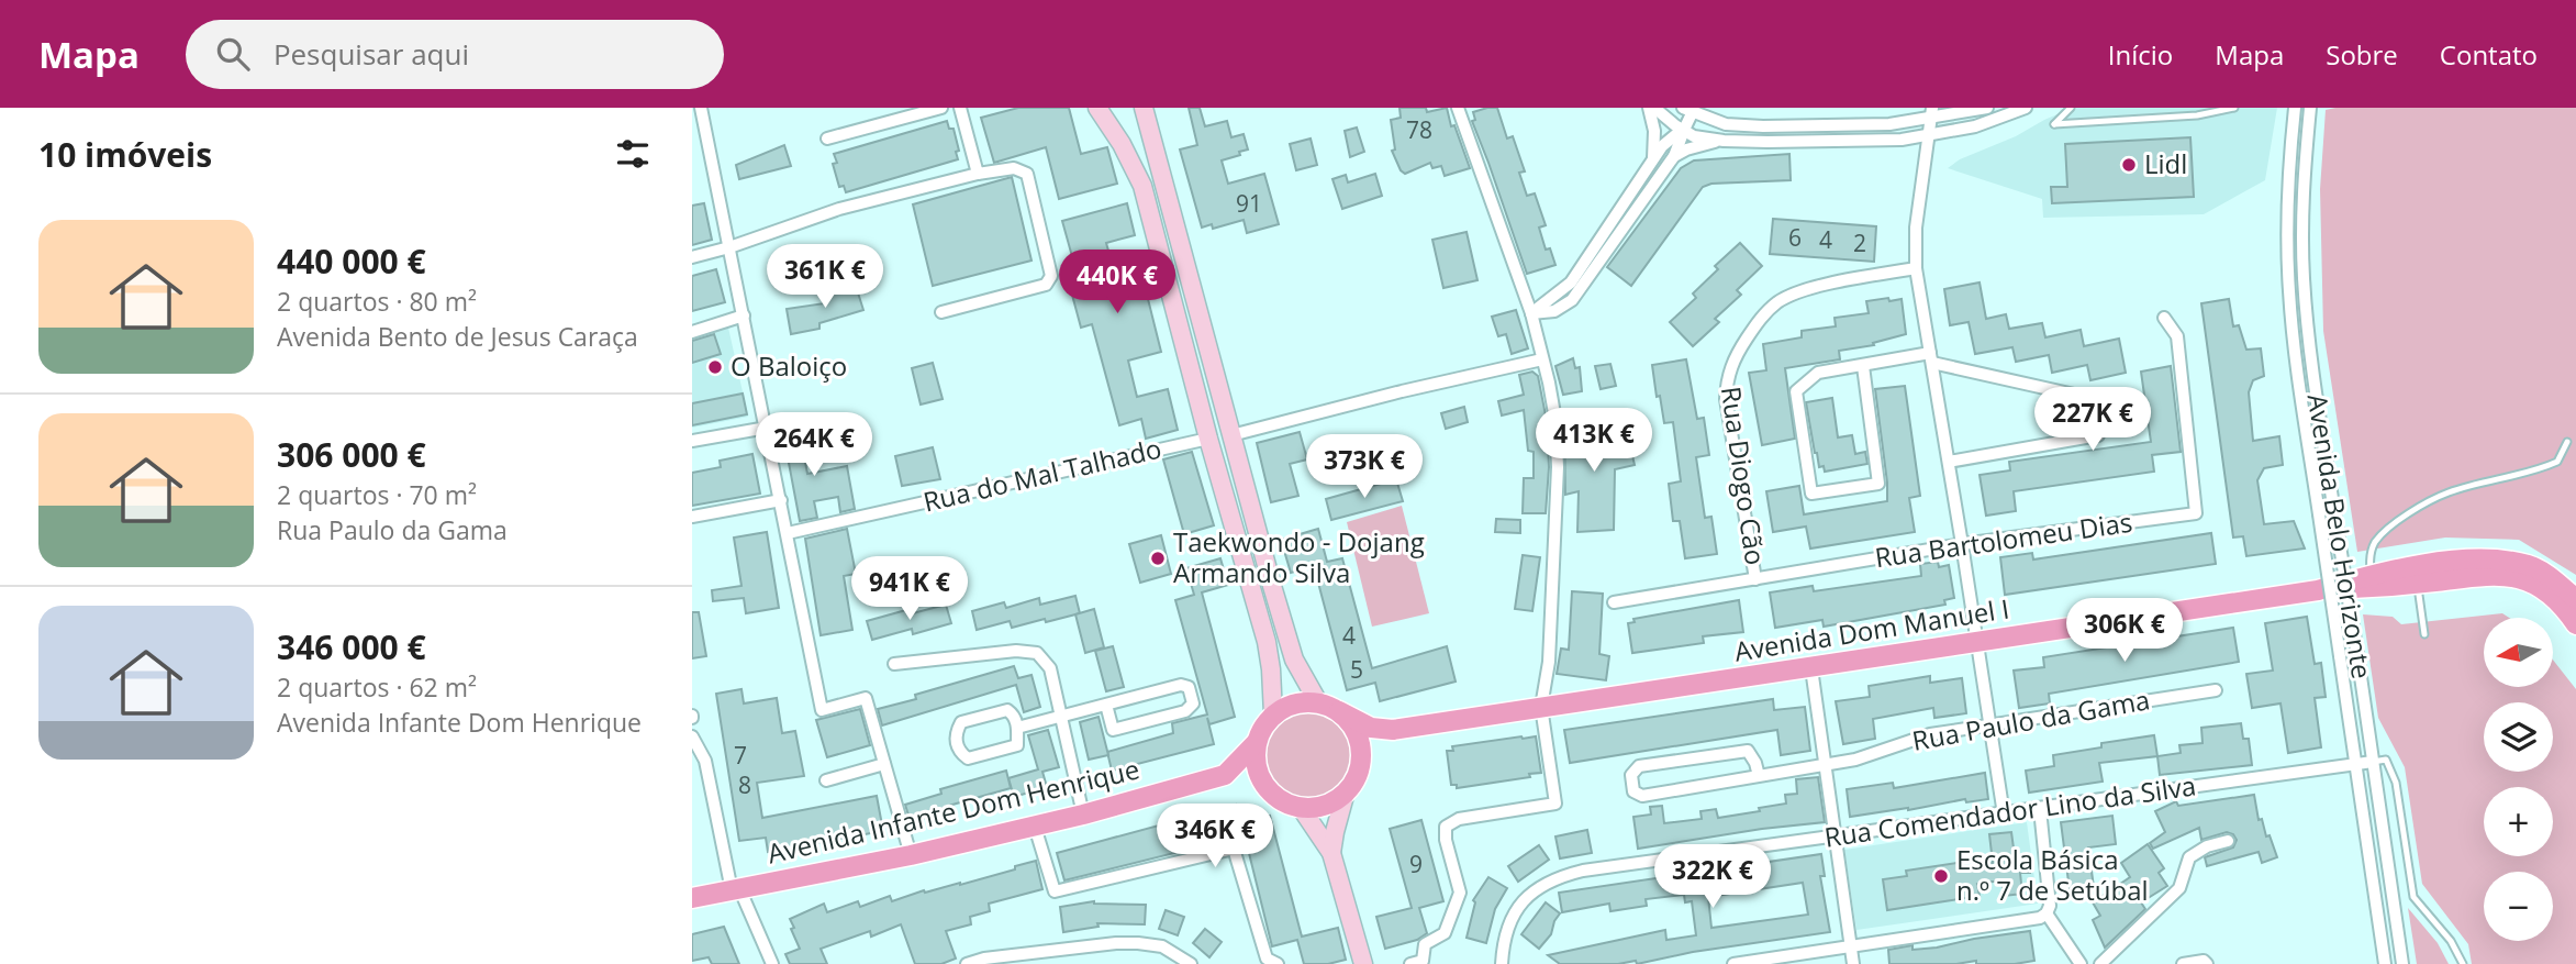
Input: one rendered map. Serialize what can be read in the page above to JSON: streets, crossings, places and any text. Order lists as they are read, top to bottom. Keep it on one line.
{"streets":{"main road":["Avenida Dom Manuel I","Avenida Infante Dom Henrique"],"street":["Rua do Mal Talhado","Rua Diogo Cão","Avenida Belo Horizonte","Rua Bartolomeu Dias","Rua Paulo da Gama","Rua Comendador Lino da Silva"]},"crossings":[["Rua Diogo Cão","Rua Bartolomeu Dias"],["Avenida Belo Horizonte","Rua Comendador Lino da Silva"]],"places":["Lidl","O Baloiço","Taekwondo - Dojang Armando Silva","Escola Básica n.º 7 de Setúbal"],"house_numbers":["78","91","6","4","2","4","5","7","8","9"],"north":"left","page":{"header":"Mapa","search":"Pesquisar aqui","nav":["Início","Mapa","Sobre","Contato"],"heading":"10 imóveis","list":[{"name":"440 000 €","note":"2 quartos · 80 m² · Avenida Bento de Jesus Caraça"},{"name":"306 000 €","note":"2 quartos · 70 m² · Rua Paulo da Gama"},{"name":"346 000 €","note":"2 quartos · 62 m² · Avenida Infante Dom Henrique"}],"price":["361K €","440K €","227K €","413K €","264K €","373K €","941K €","306K €","346K €","322K €"],"map_buttons":["+","−"]}}
